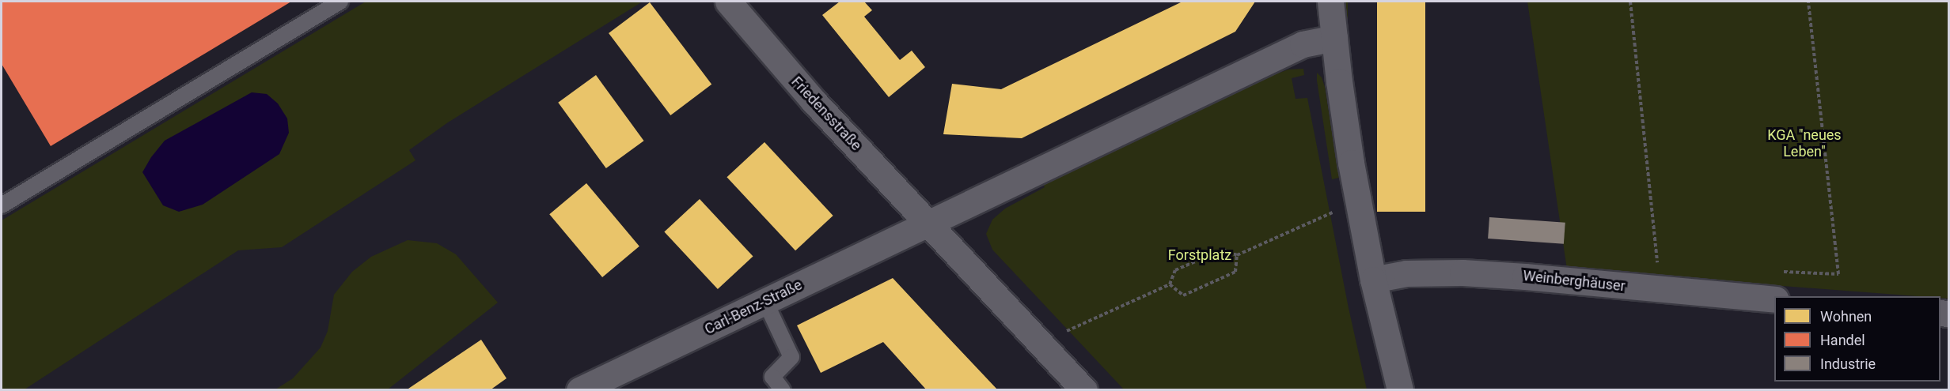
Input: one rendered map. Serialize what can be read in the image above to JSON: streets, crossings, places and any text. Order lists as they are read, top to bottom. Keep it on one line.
{"streets":{"street":["Friedensstraße","Weinberghäuser","Carl-Benz-Straße"]},"crossings":[["Friedensstraße","Carl-Benz-Straße"]],"parks":["KGA \"neues Leben\"","Forstplatz"],"legend":["Wohnen","Handel","Industrie"]}
